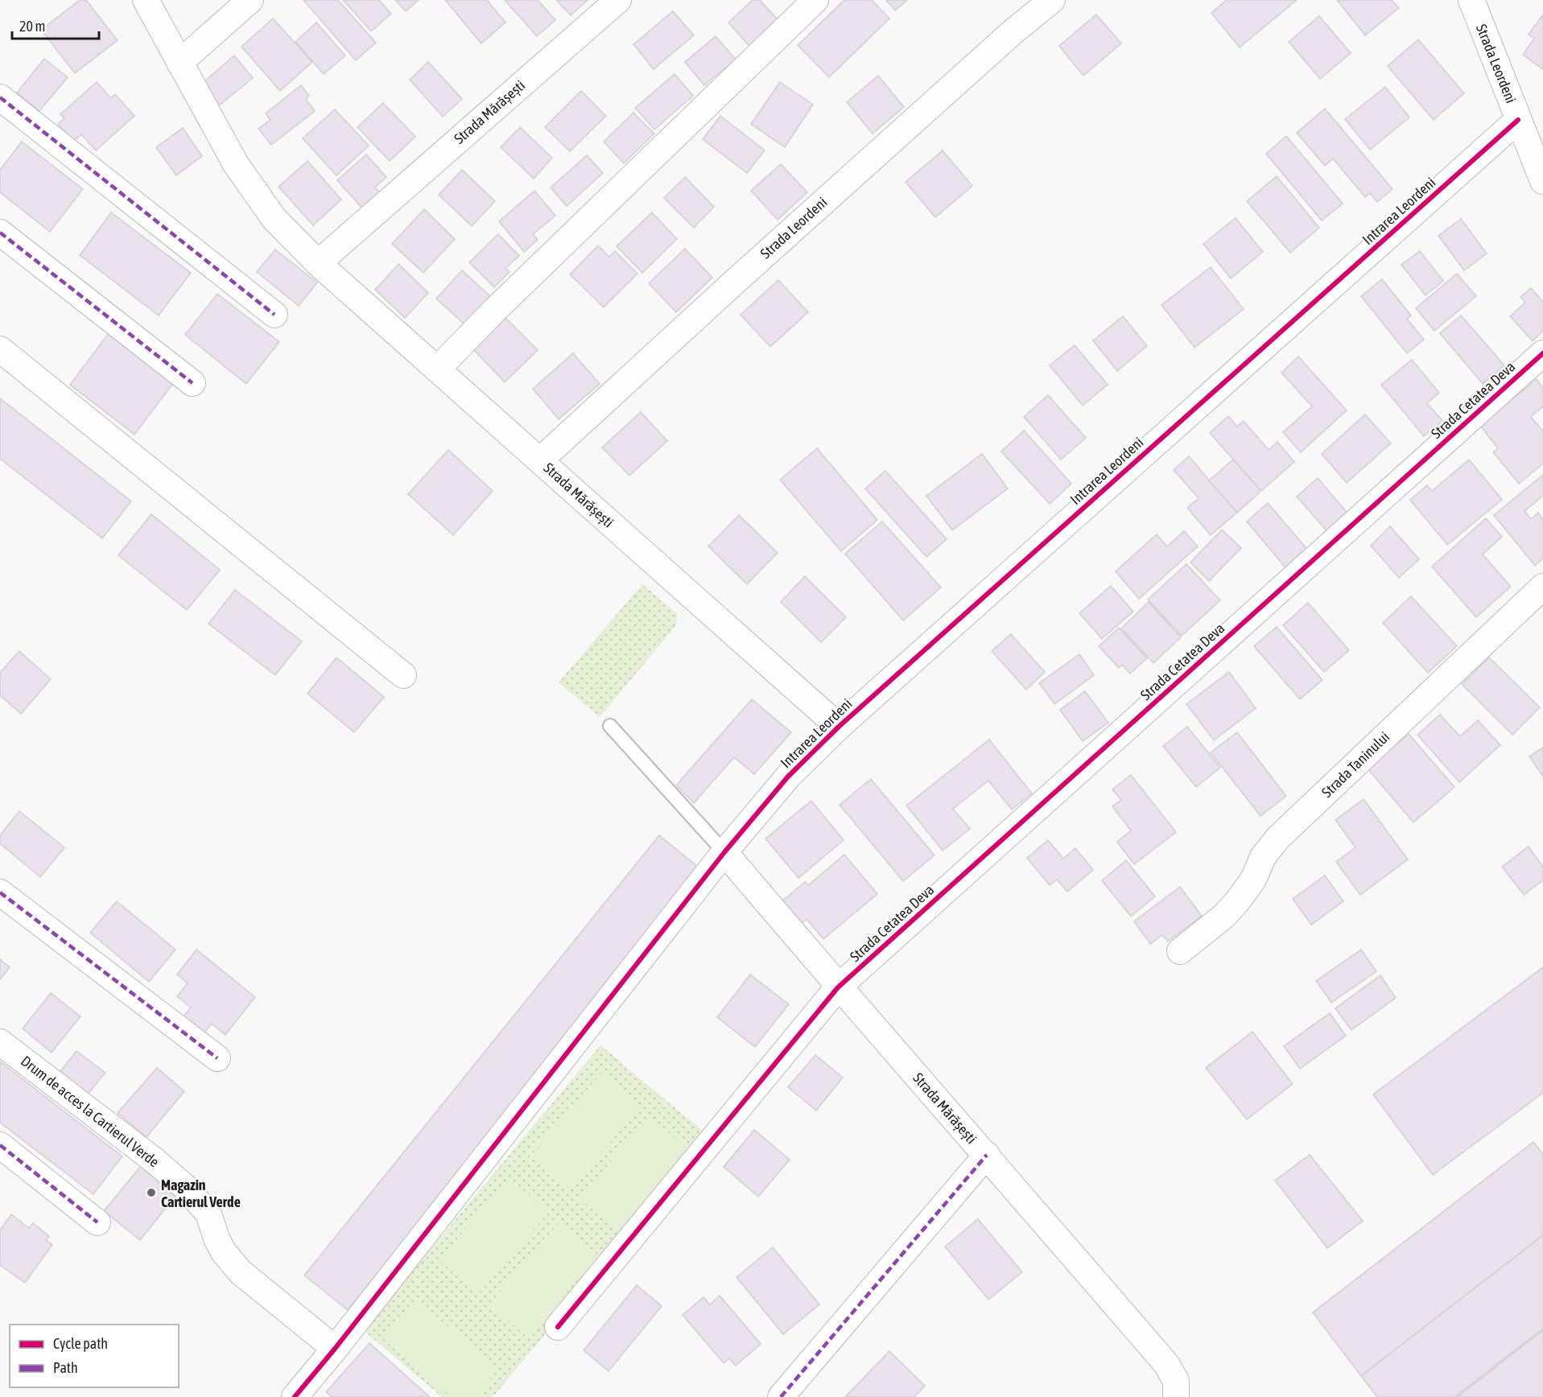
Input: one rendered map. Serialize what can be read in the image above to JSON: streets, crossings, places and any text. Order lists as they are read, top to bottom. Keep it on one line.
{"streets":{"street":["Strada Leordeni","Strada Mărășești","Intrarea Leordeni","Strada Cetatea Deva","Strada Taninului","Drum de acces la Cartierul Verde"]},"crossings":[["Strada Leordeni","Strada Mărășești"],["Strada Leordeni","Intrarea Leordeni"],["Strada Mărășești","Intrarea Leordeni"],["Strada Mărășești","Strada Cetatea Deva"],["Intrarea Leordeni","Drum de acces la Cartierul Verde"]],"places":["Magazin Cartierul Verde"],"legend":["Cycle path","Path"],"scale_bar":"20 m"}
